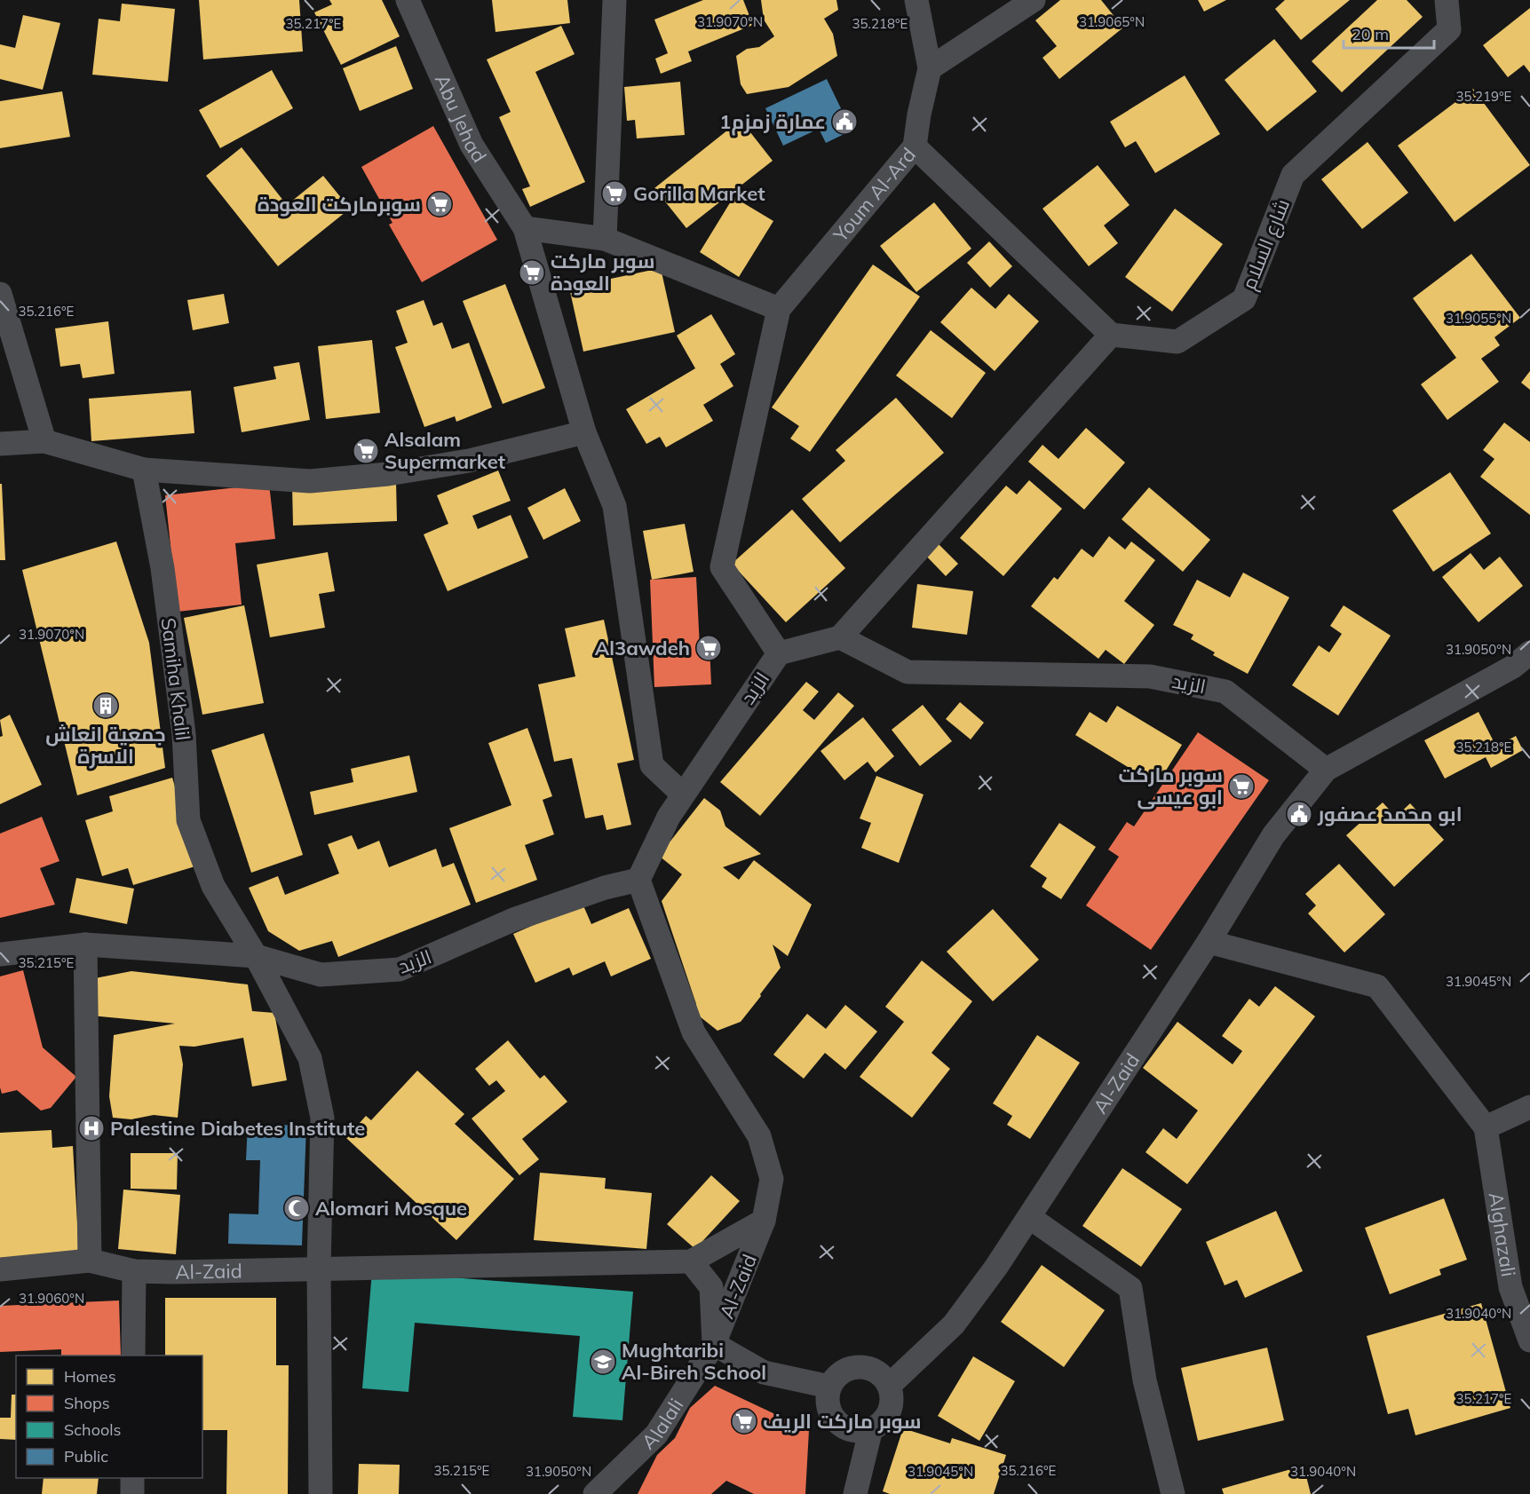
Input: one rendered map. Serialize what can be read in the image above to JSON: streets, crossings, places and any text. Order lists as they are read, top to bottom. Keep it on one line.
{"streets":{"street":["Abu Jehad","Youm Al-Ard","شارع السلام","Samiha Khalil","الزيد","Al-Zaid","Alghazali","Alalali"]},"crossings":[["Abu Jehad","الزيد"],["Samiha Khalil","الزيد"],["الزيد","Al-Zaid"],["Al-Zaid","Alalali"]],"places":{"public building":["عمارة زمزم1","ابو محمد عصفور"],"supermarket":["Gorilla Market","سوبرماركت العودة","سوبر ماركت العودة","Alsalam Supermarket","Al3awdeh","سوبر ماركت ابو عيسی","سوبر ماركت الريف"],"building":["جمعية انعاش الاسرة"],"hospital":["Palestine Diabetes Institute"],"mosque":["Alomari Mosque"],"school or university":["Mughtaribi Al-Bireh School"]},"legend":["Homes","Shops","Schools","Public"],"scale_bar":"20 m","coordinates":["31.9070°N","31.9065°N","35.217°E","35.218°E","35.219°E","35.216°E","31.9055°N","31.9050°N","35.215°E","31.9045°N","31.9060°N","31.9040°N"]}
